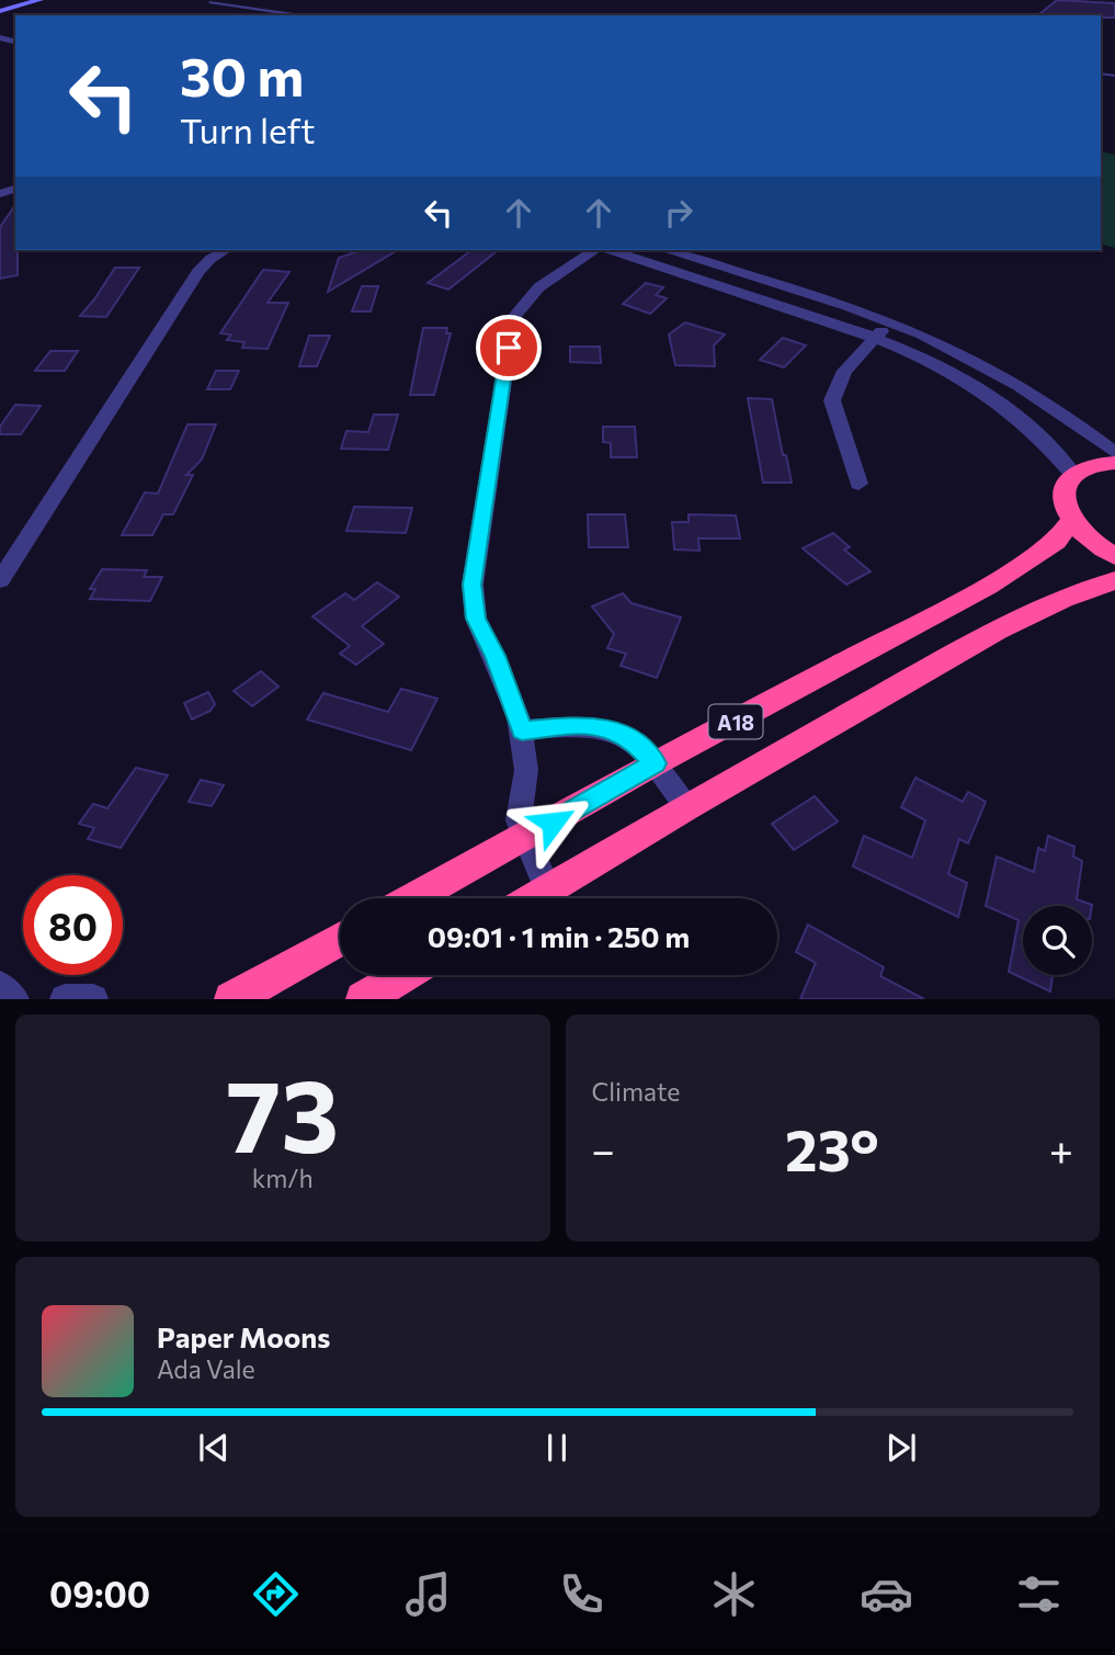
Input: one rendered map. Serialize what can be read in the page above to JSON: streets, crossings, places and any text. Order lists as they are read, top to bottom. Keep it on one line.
{"streets":{"highway":["A18"]},"page":{"turn":["30 m","Turn left"],"limit":"80","trip":"09:01 · 1 min · 250 m","tile":[["73","km/h"],"Climate"],"heat":["−","23°","+"],"song":["Paper Moons","Ada Vale"],"tabs":"09:00"}}
